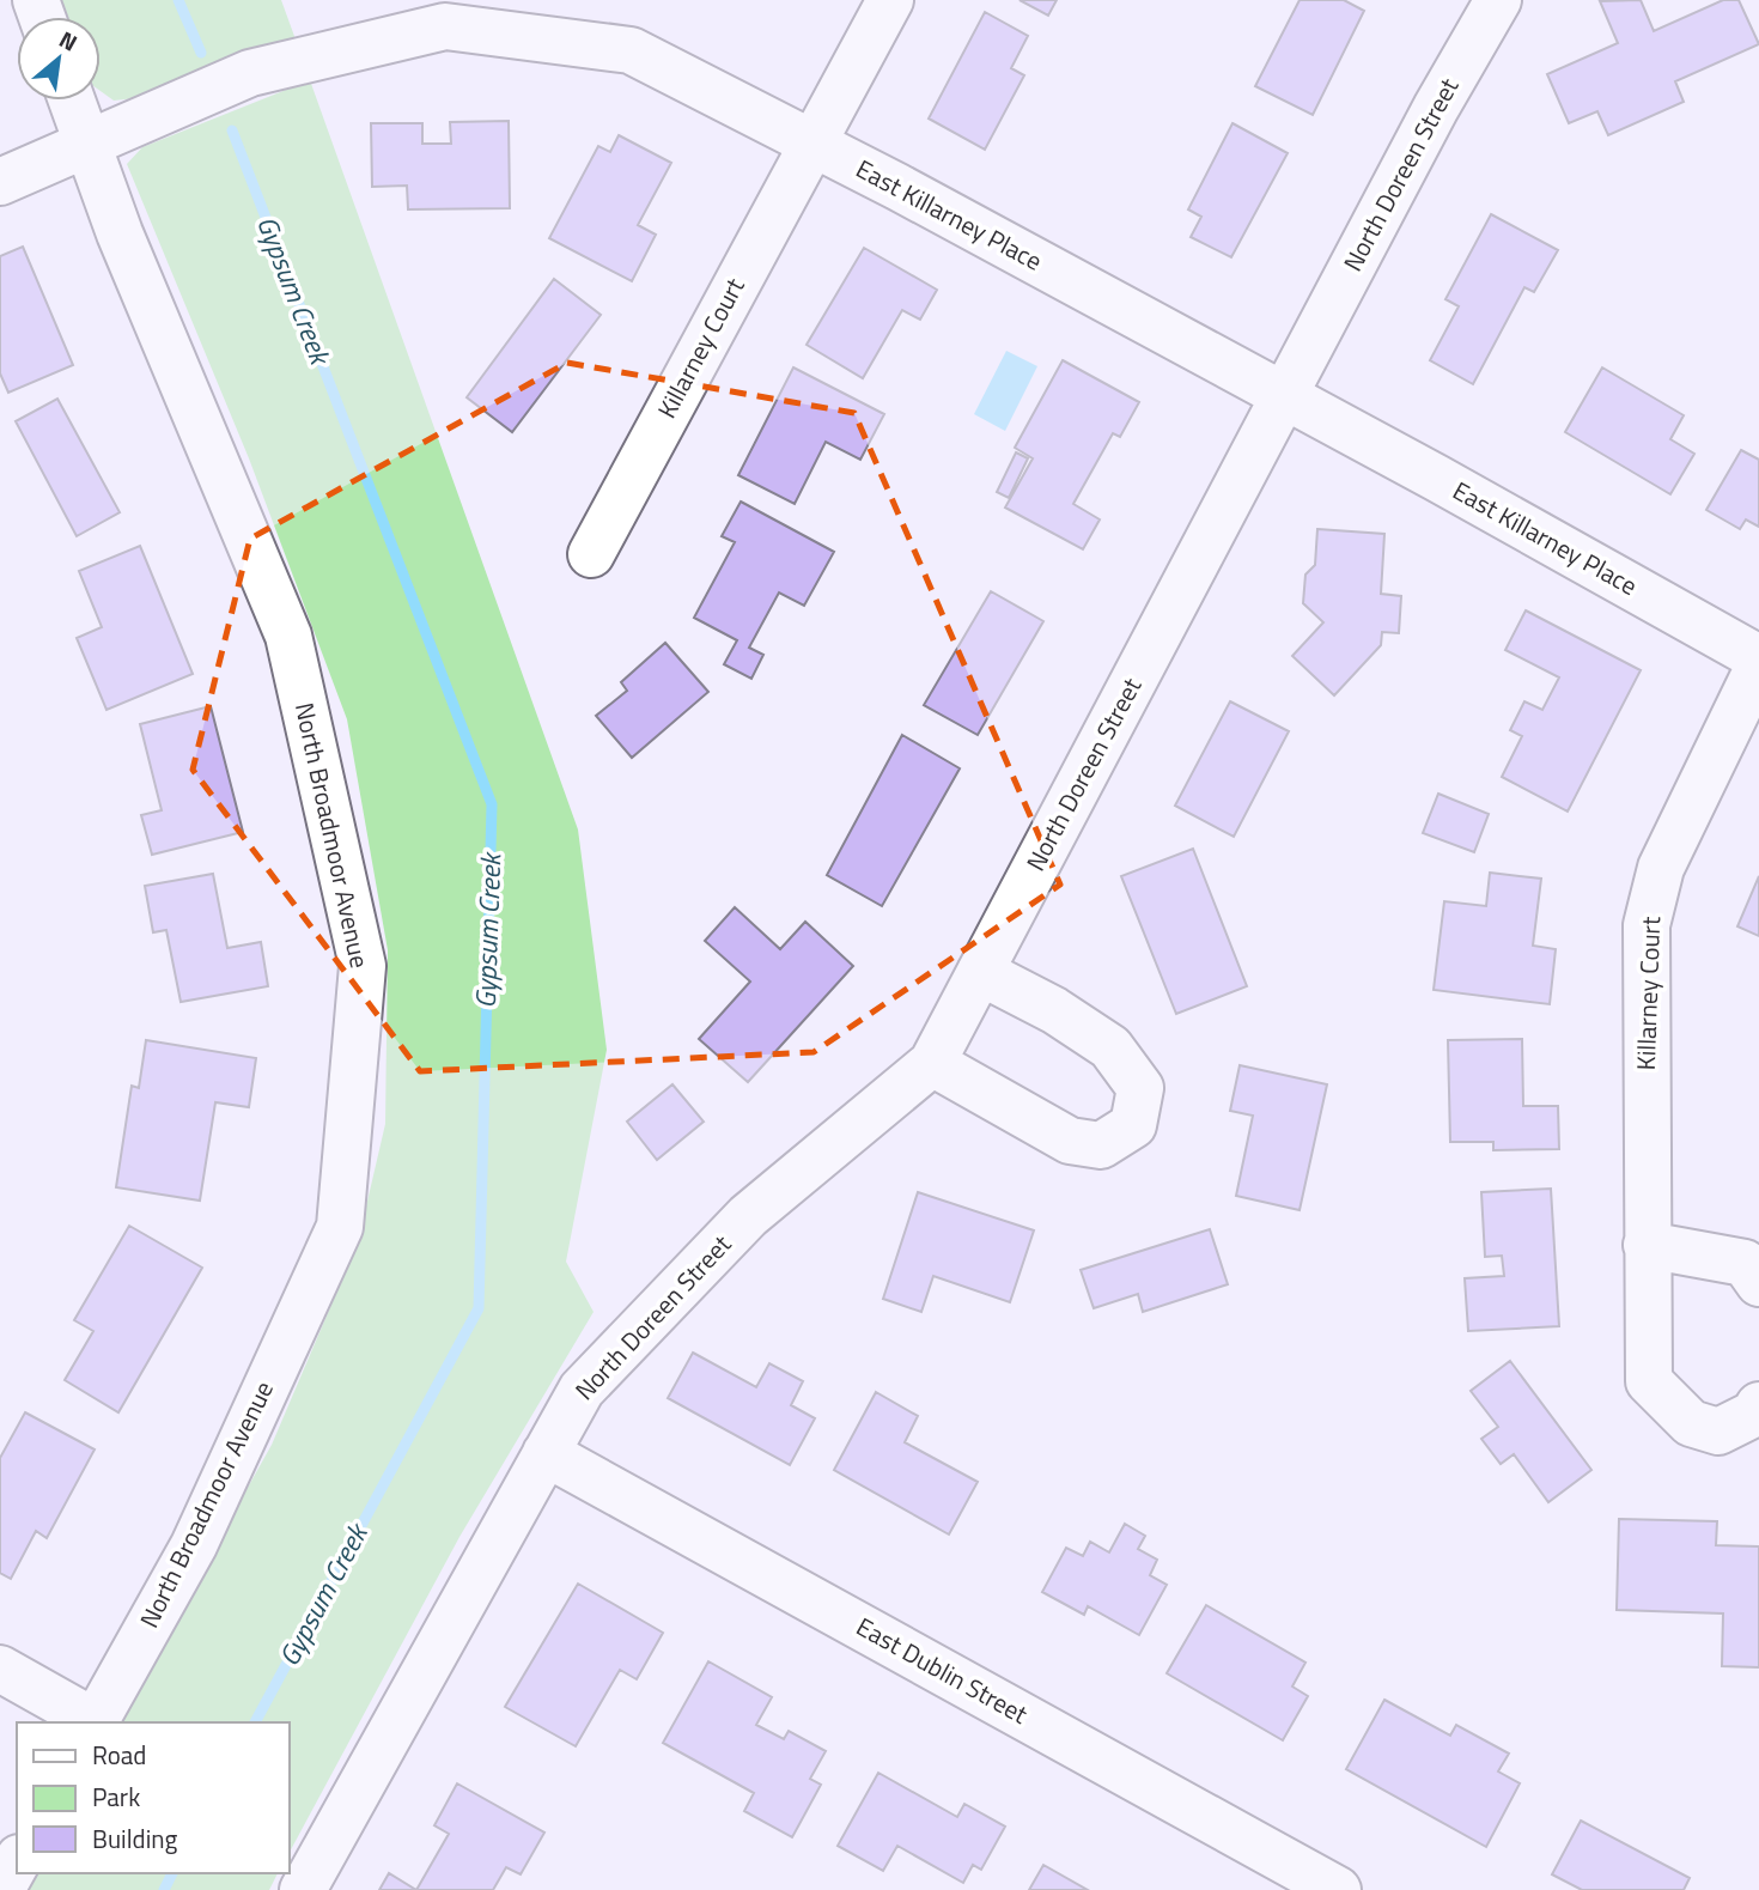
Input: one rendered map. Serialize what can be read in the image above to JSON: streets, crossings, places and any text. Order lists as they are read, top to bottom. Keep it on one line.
{"streets":{"street":["North Doreen Street","East Killarney Place","Killarney Court","North Broadmoor Avenue","East Dublin Street"]},"crossings":[["North Doreen Street","East Killarney Place"],["North Doreen Street","East Dublin Street"],["East Killarney Place","Killarney Court"],["East Killarney Place","North Broadmoor Avenue"]],"water":["Gypsum Creek"],"legend":["Road","Park","Building"],"north":"top right"}
